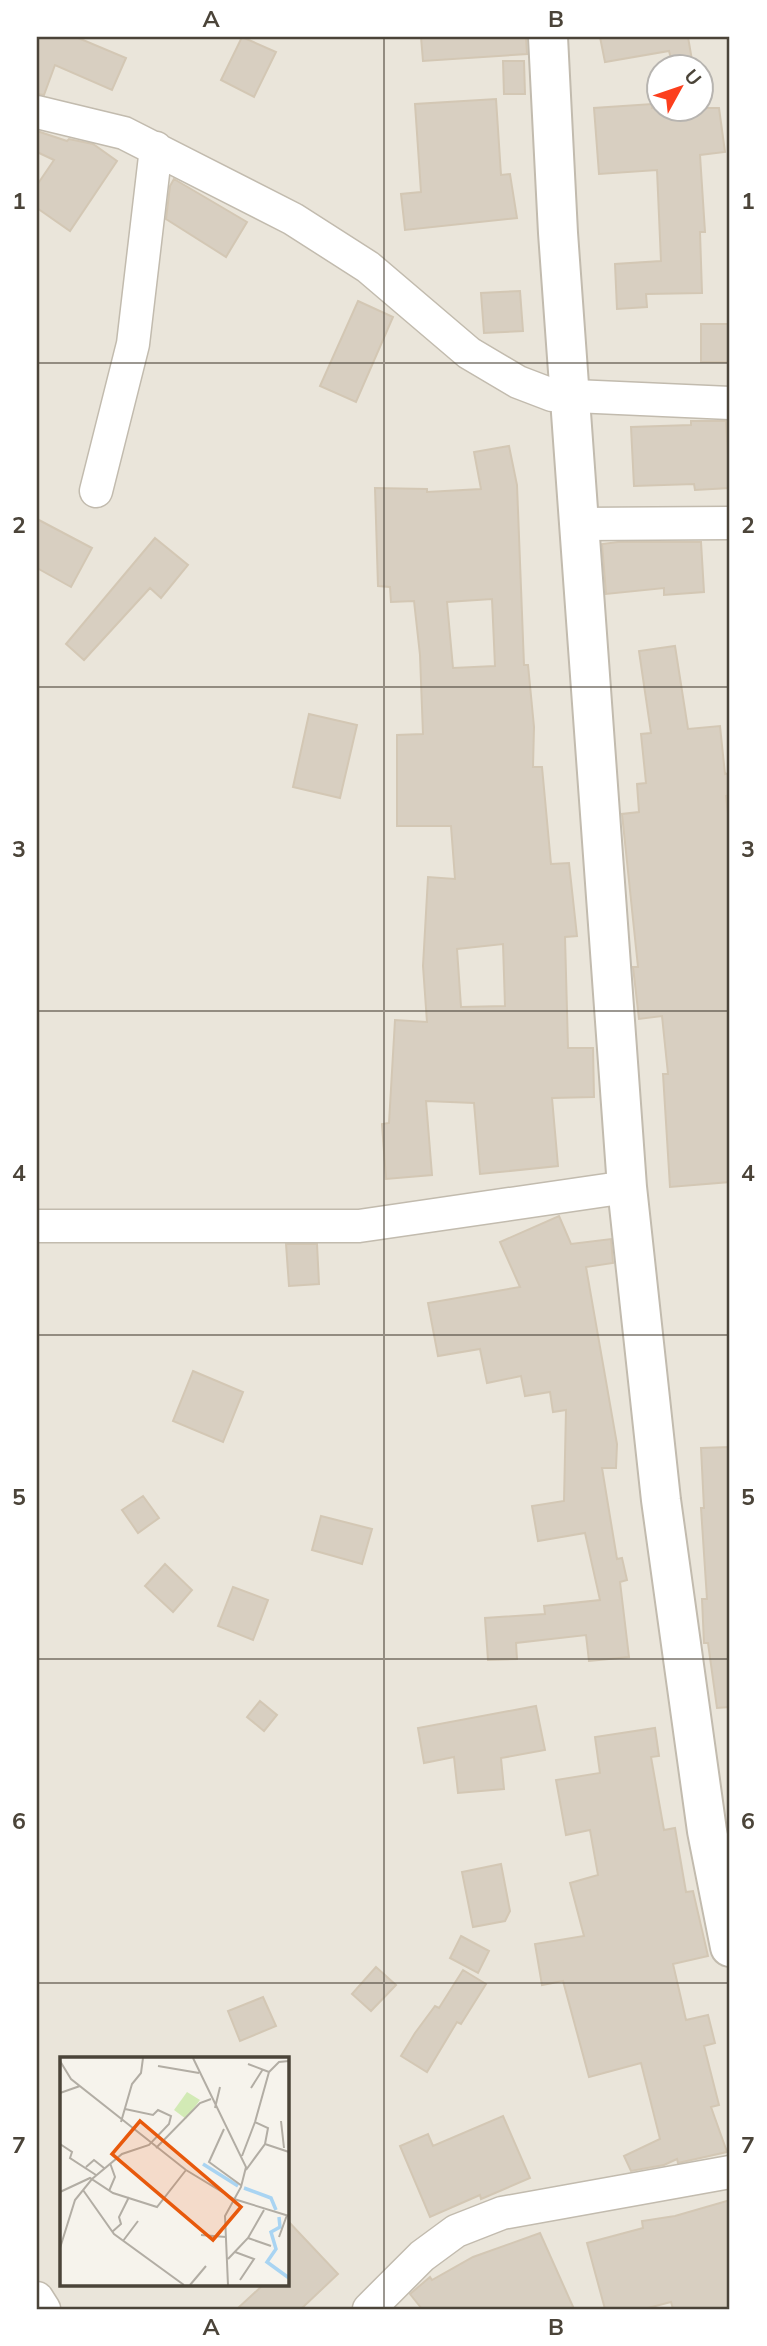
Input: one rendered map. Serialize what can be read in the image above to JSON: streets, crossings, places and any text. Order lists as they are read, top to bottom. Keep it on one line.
{"north":"top right","grid":{"columns":["A","B"],"rows":["1","2","3","4","5","6","7"]}}
